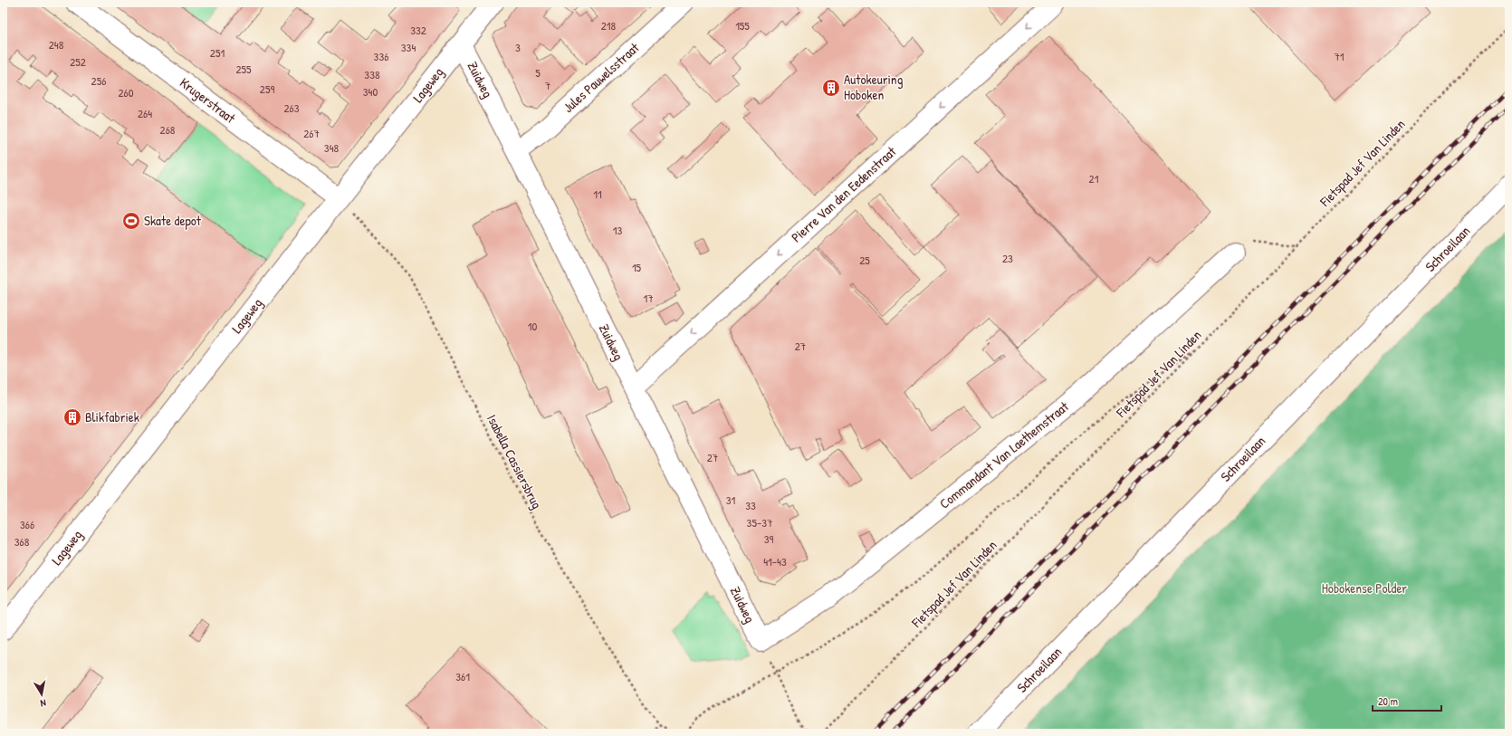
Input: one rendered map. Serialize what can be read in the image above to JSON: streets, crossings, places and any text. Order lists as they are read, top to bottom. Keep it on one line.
{"streets":{"street":["Jules Pauwelsstraat","Zuidweg","Lageweg","Krugerstraat","Pierre Van den Eedenstraat","Schroeilaan","Commandant Van Laethemstraat"],"path":["Fietspad Jef Van Linden","Isabella Cassiersbrug"]},"crossings":[["Jules Pauwelsstraat","Zuidweg"],["Zuidweg","Lageweg"],["Zuidweg","Pierre Van den Eedenstraat"],["Zuidweg","Commandant Van Laethemstraat"],["Lageweg","Krugerstraat"],["Lageweg","Isabella Cassiersbrug"],["Krugerstraat","Isabella Cassiersbrug"]],"one_way":["Pierre Van den Eedenstraat"],"parks":["Hobokense Polder"],"places":{"building":["Autokeuring Hoboken","Blikfabriek"],"sports":["Skate depot"]},"house_numbers":["218","155","332","248","334","3","251","336","71","252","255","5","338","256","7","259","340","260","263","264","268","267","348","21","11","13","23","25","15","17","10","27","27","31","33","35-37","366","39","368","41-43","361"],"scale_bar":"20 m","north":"bottom"}
